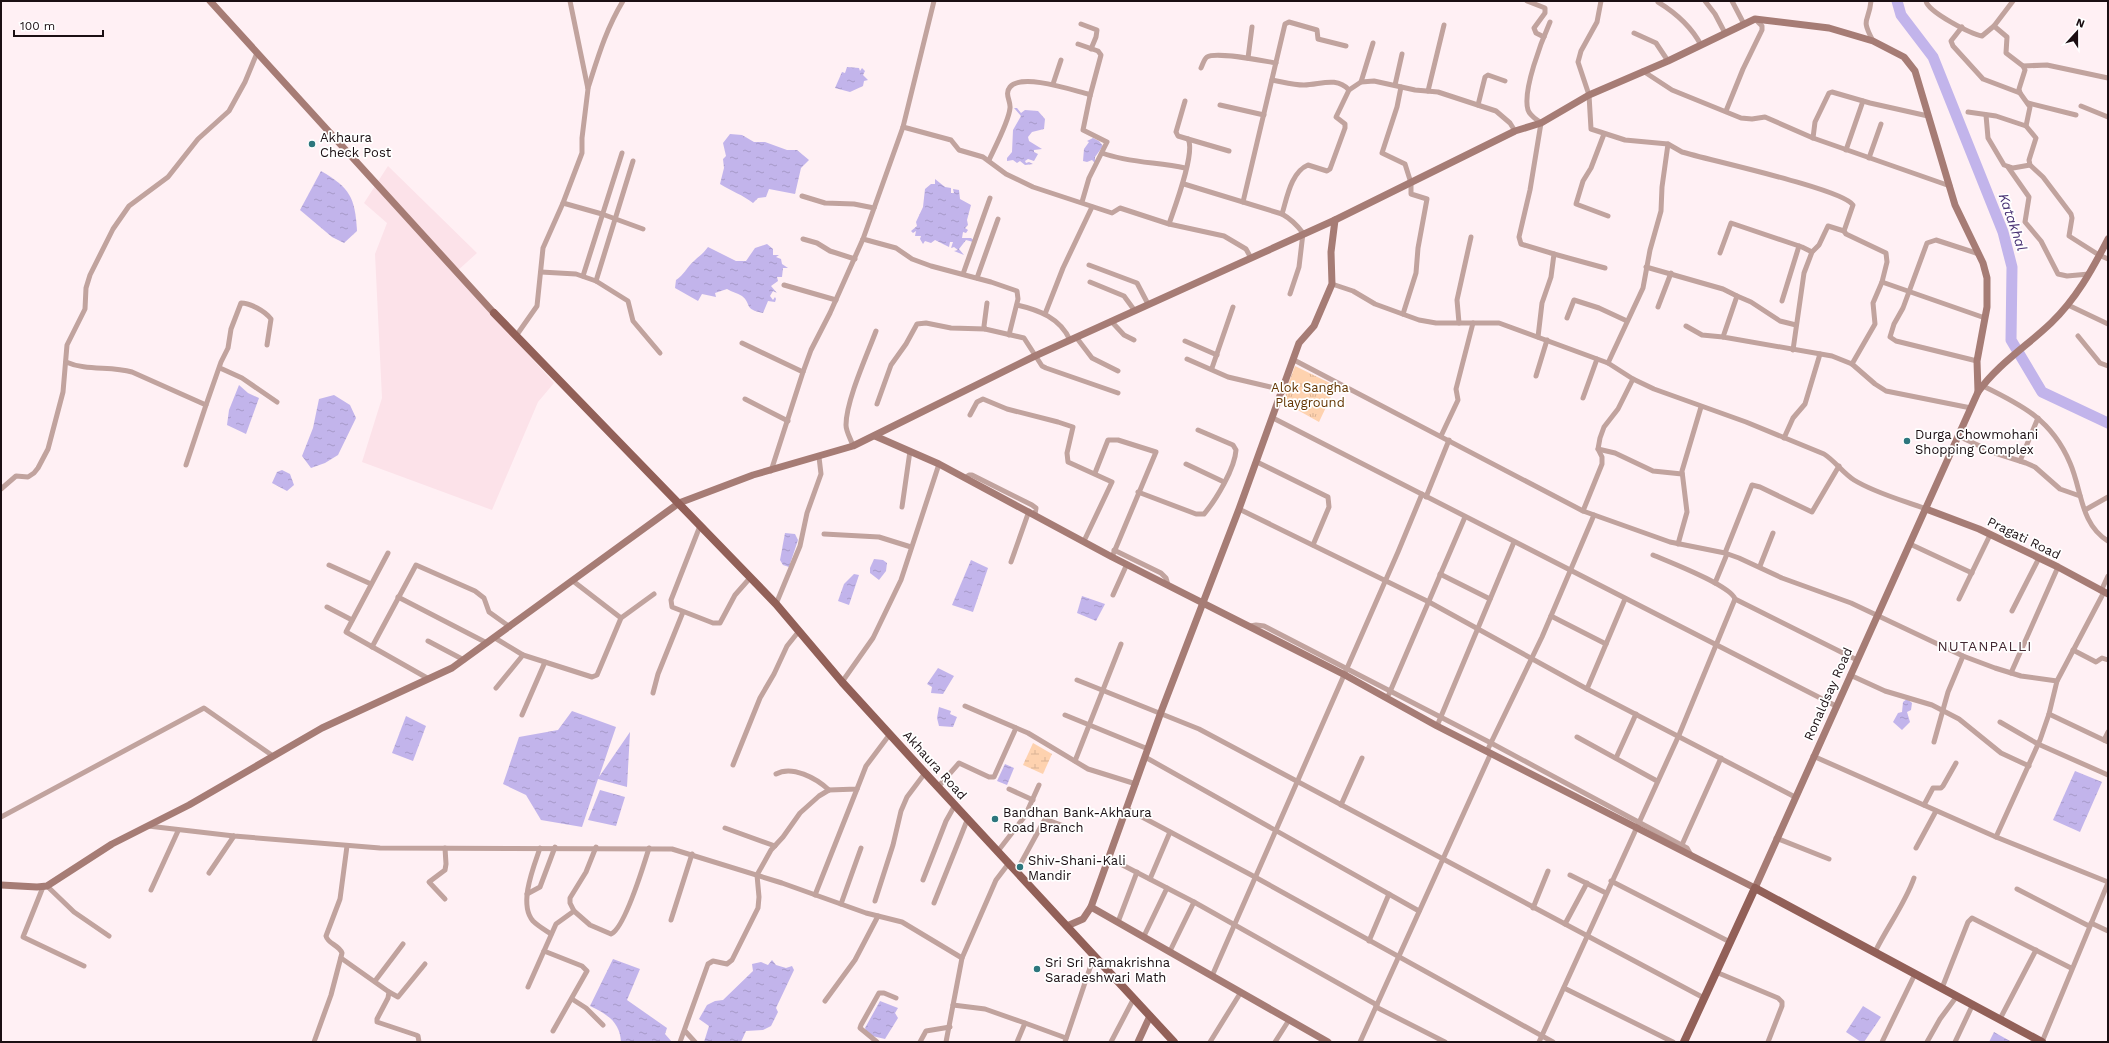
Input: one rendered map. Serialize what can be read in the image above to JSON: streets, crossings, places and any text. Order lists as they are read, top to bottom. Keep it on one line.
{"streets":{"main road":["Ronaldsay Road","Akhaura Road"],"street":["Pragati Road"]},"crossings":[["Pragati Road","Ronaldsay Road"]],"districts":["NUTANPALLI"],"water":["Katakhal"],"parks":["Alok Sangha Playground"],"places":["Akhaura Check Post","Durga Chowmohani Shopping Complex","Bandhan Bank-Akhaura Road Branch","Shiv-Shani-Kali Mandir","Sri Sri Ramakrishna Saradeshwari Math"],"scale_bar":"100 m","north":"top"}
